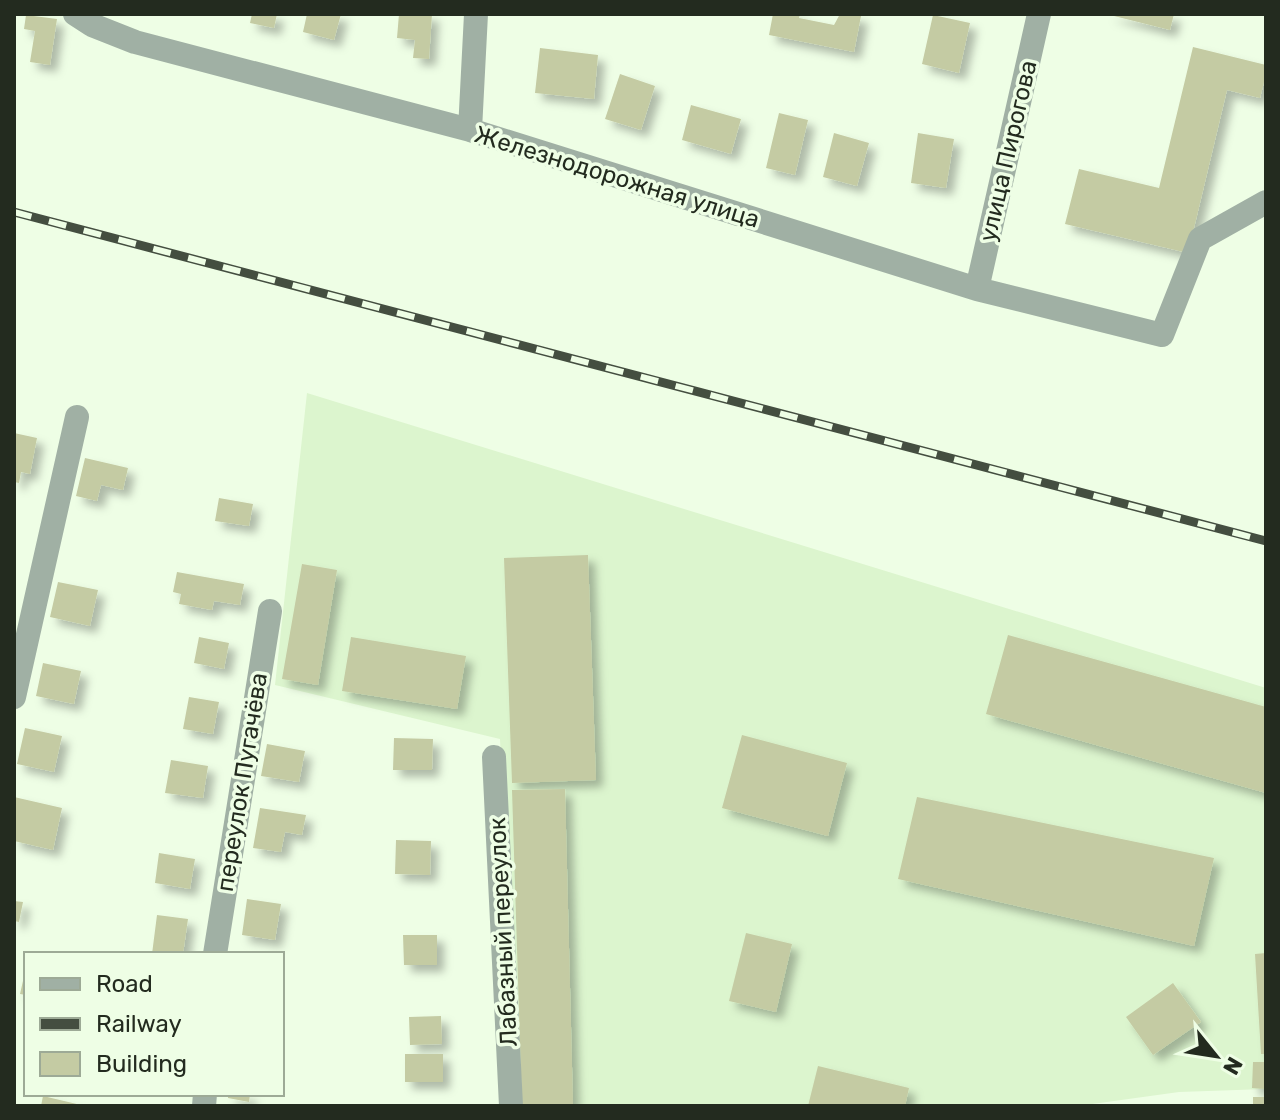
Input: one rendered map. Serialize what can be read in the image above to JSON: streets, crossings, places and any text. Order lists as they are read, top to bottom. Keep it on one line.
{"streets":{"street":["улица Пирогова","Железнодорожная улица","переулок Пугачёва","Лабазный переулок"]},"crossings":[["улица Пирогова","Железнодорожная улица"]],"legend":["Road","Railway","Building"],"north":"bottom right"}
